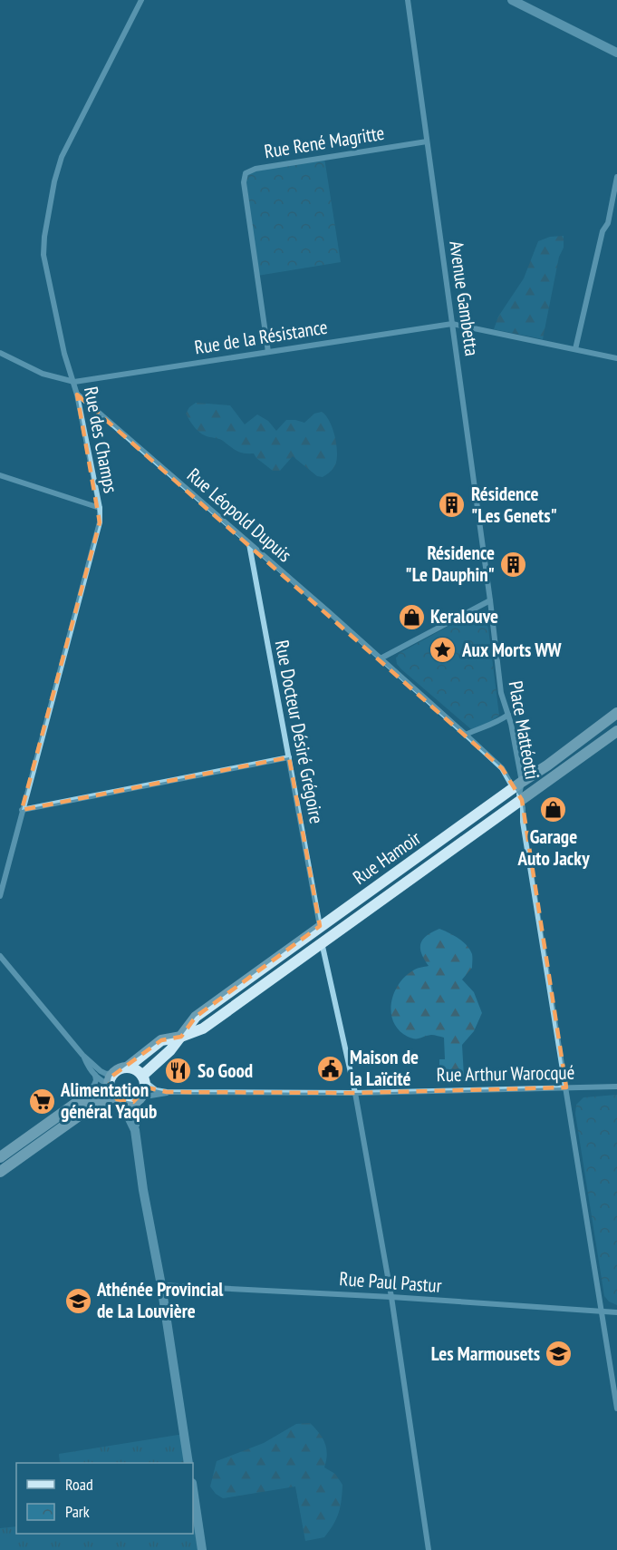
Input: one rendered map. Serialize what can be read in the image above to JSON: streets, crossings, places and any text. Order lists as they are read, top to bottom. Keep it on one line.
{"streets":{"main road":["Rue Hamoir"],"street":["Rue René Magritte","Avenue Gambetta","Rue de la Résistance","Rue des Champs","Rue Léopold Dupuis","Place Mattéotti","Rue Docteur Désiré Grégoire","Rue Arthur Warocqué","Rue Paul Pastur"]},"crossings":[["Rue René Magritte","Avenue Gambetta"],["Rue René Magritte","Rue de la Résistance"],["Avenue Gambetta","Rue de la Résistance"],["Avenue Gambetta","Place Mattéotti"],["Rue de la Résistance","Rue des Champs"],["Rue des Champs","Rue Léopold Dupuis"],["Rue Léopold Dupuis","Place Mattéotti"],["Rue Léopold Dupuis","Rue Docteur Désiré Grégoire"],["Place Mattéotti","Rue Hamoir"],["Rue Docteur Désiré Grégoire","Rue Hamoir"],["Rue Hamoir","Rue Arthur Warocqué"]],"places":{"building":["Résidence \"Les Genets\"","Résidence \"Le Dauphin\""],"shop":["Keralouve","Garage Auto Jacky"],"place":["Aux Morts WW"],"public building":["Maison de la Laïcité"],"restaurant":["So Good"],"supermarket":["Alimentation général Yaqub"],"school or university":["Athénée Provincial de La Louvière","Les Marmousets"]},"legend":["Road","Park"]}
